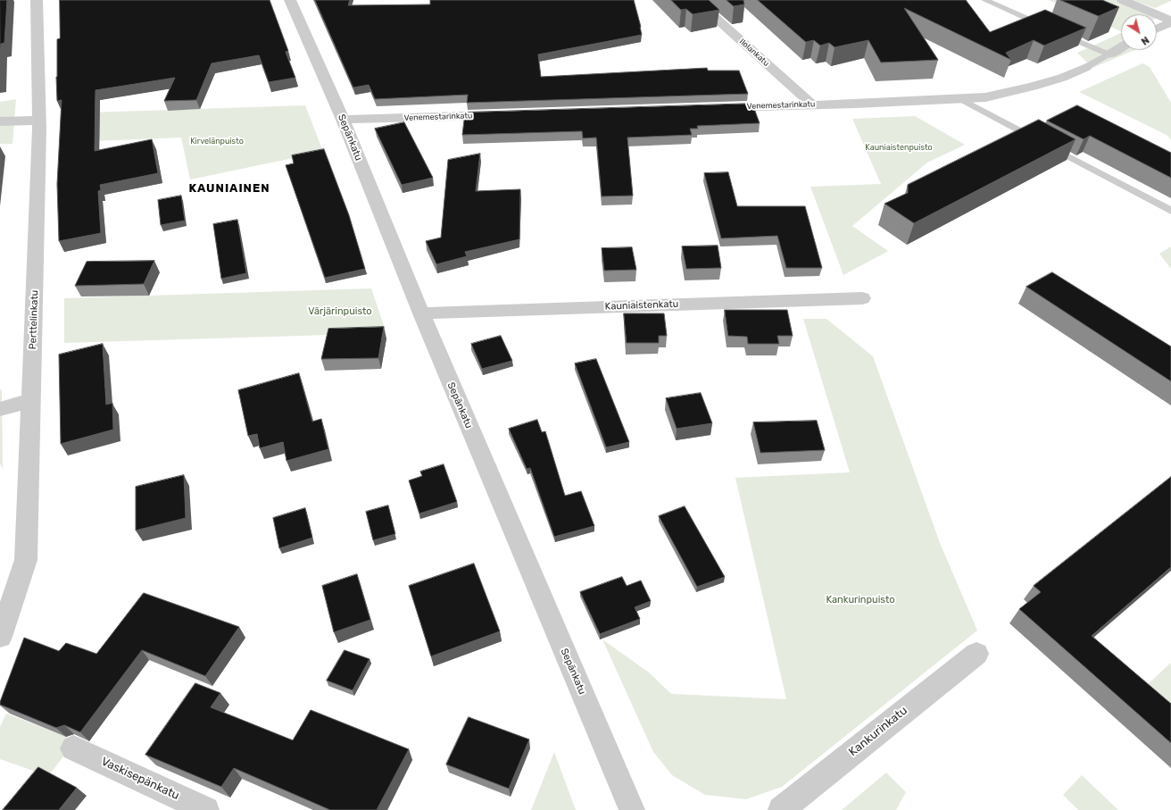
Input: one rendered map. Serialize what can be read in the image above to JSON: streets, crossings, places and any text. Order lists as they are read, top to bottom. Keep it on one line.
{"streets":{"street":["Ilolankatu","Venemestarinkatu","Sepänkatu","Kauniaistenkatu","Perttelinkatu","Kankurinkatu","Vaskisepänkatu"]},"crossings":[["Ilolankatu","Venemestarinkatu"],["Venemestarinkatu","Sepänkatu"],["Sepänkatu","Kauniaistenkatu"]],"districts":["KAUNIAINEN"],"parks":["Kirvelänpuisto","Kauniaistenpuisto","Värjärinpuisto","Kankurinpuisto"],"north":"bottom right"}
